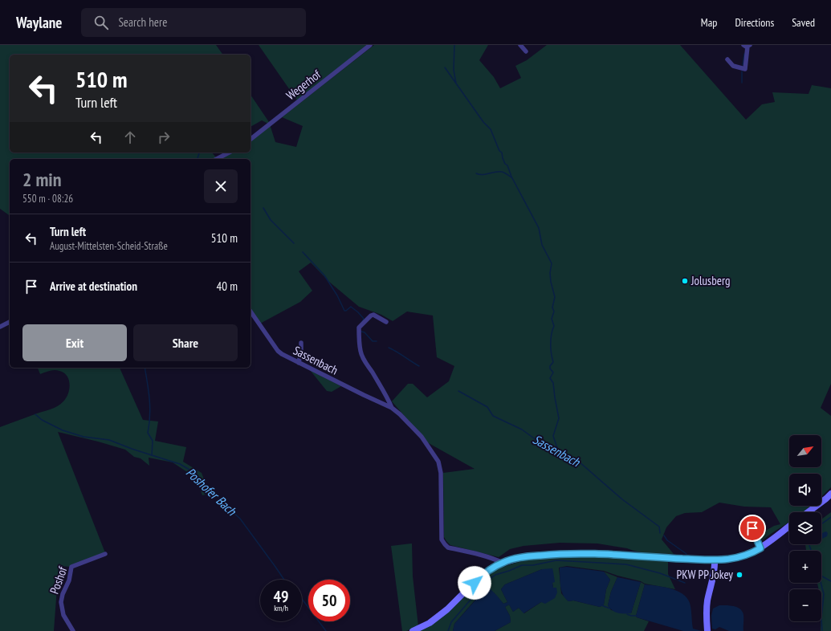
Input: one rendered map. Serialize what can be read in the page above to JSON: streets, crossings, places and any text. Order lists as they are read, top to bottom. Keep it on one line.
{"streets":{"street":["Wegerhof","Sassenbach","Poshof"]},"water":["Sassenbach","Poshofer Bach"],"places":["Jolusberg","PKW PP Jokey"],"north":"top right","page":{"header":"Waylane","search":"Search here","nav":["Map","Directions","Saved"],"turn":["510 m","Turn left"],"heading":["2 min","550 m · 08:26"],"list":[{"name":"Turn left","note":"August-Mittelsten-Scheid-Straße","value":"510 m"},{"name":"Arrive at destination","value":"40 m"}],"buttons":["Exit","Share"],"map_buttons":["+","−"],"speed":"49 km/h","limit":"50"}}
